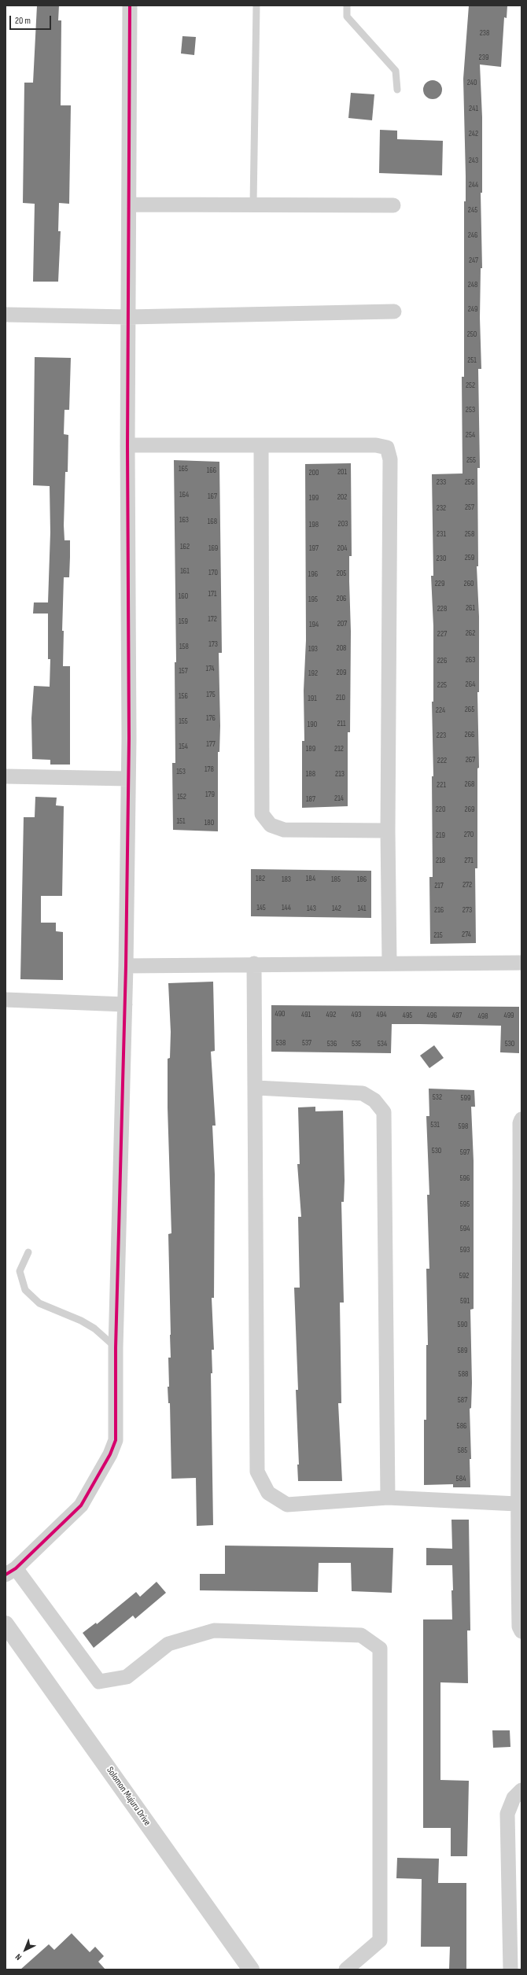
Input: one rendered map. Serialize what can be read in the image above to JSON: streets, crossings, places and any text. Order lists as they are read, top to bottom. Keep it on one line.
{"streets":{"street":["Solomon Mujuru Drive"]},"house_numbers":["238","239","240","241","242","243","244","245","246","247","248","249","250","251","252","253","254","255","165","166","201","200","233","256","164","167","202","199","257","232","163","168","203","198","231","258","162","169","197","204","259","230","161","170","205","196","229","260","171","160","206","195","261","228","172","159","207","194","262","227","173","158","208","193","263","226","174","157","209","192","264","225","175","156","210","191","265","224","176","155","211","190","266","223","177","154","189","212","267","222","178","153","188","213","268","221","179","152","214","187","220","269","151","180","270","219","218","271","182","184","183","185","186","272","217","145","144","143","142","141","216","273","274","215","490","491","492","493","494","495","496","497","499","498","538","537","536","535","534","530","532","599","531","598","530","597","596","595","594","593","592","591","590","589","588","587","586","585","584"],"scale_bar":"20 m","north":"bottom left"}
